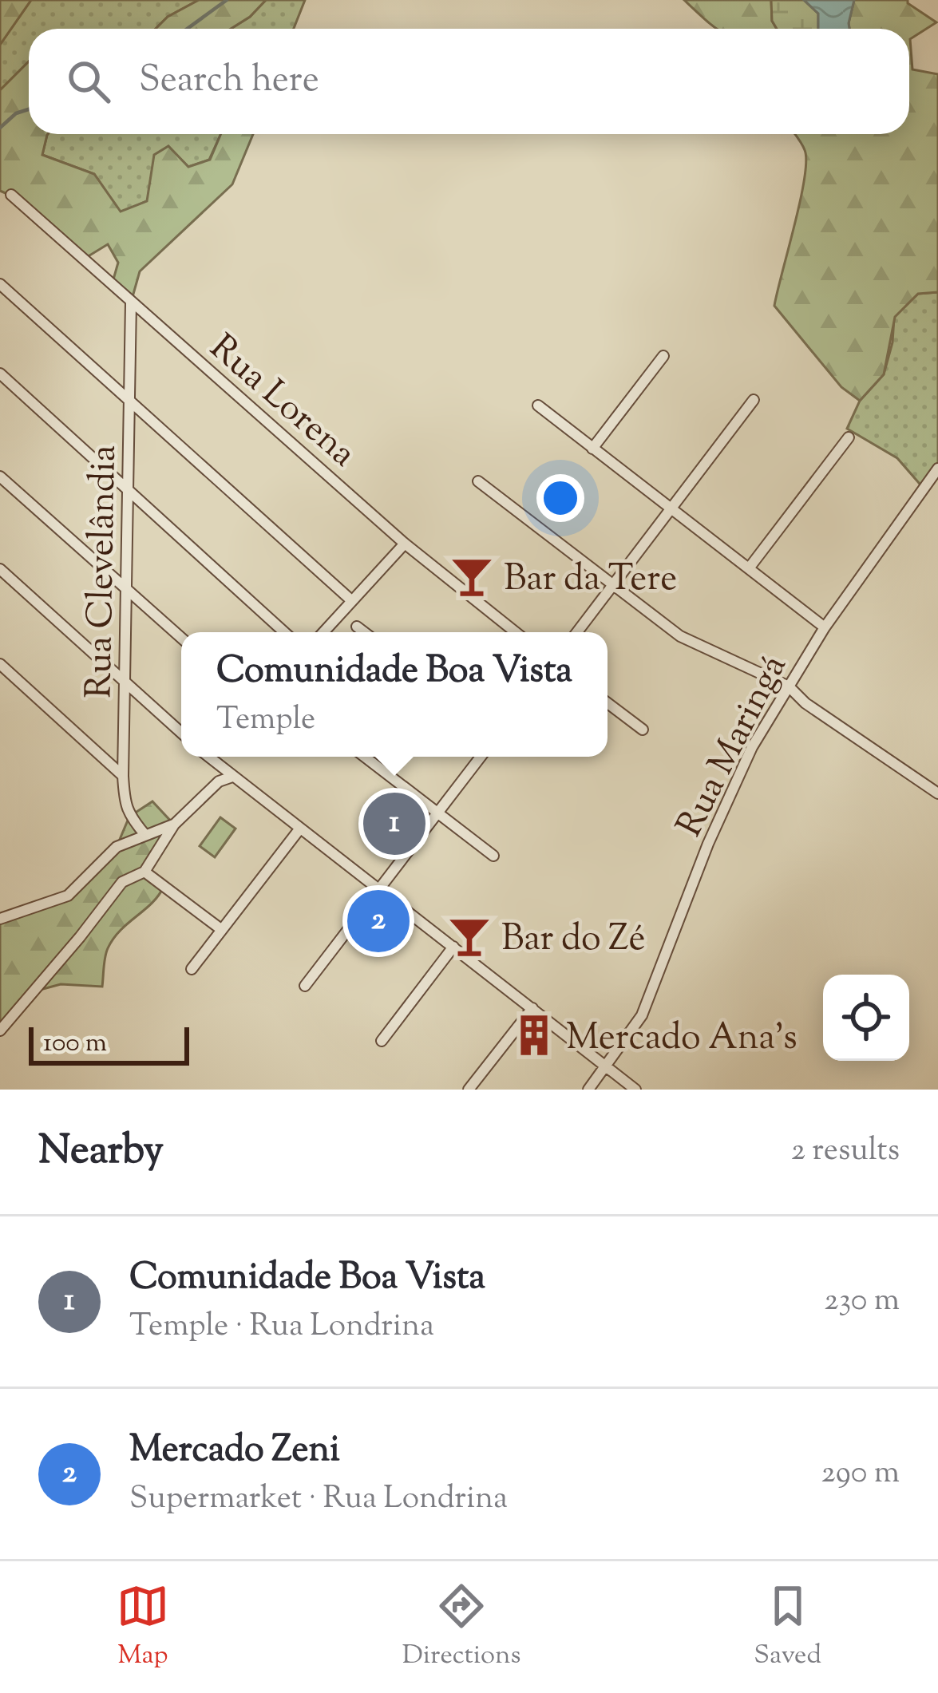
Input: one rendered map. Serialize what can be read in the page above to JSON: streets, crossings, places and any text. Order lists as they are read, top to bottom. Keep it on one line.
{"streets":{"street":["Rua Lorena","Rua Clevelândia","Rua Maringá"]},"crossings":[["Rua Lorena","Rua Clevelândia"]],"places":{"bar":["Bar da Tere","Bar do Zé"],"building":["Mercado Ana's"]},"scale_bar":"100 m","page":{"search":"Search here","popup":["Comunidade Boa Vista","Temple"],"pins":["1","2"],"scale":"100 m","heading":["Nearby","2 results"],"list":[{"mark":"1","name":"Comunidade Boa Vista","note":"Temple · Rua Londrina","value":"230 m"},{"mark":"2","name":"Mercado Zeni","note":"Supermarket · Rua Londrina","value":"290 m"}],"nav":["Map","Directions","Saved"]}}
